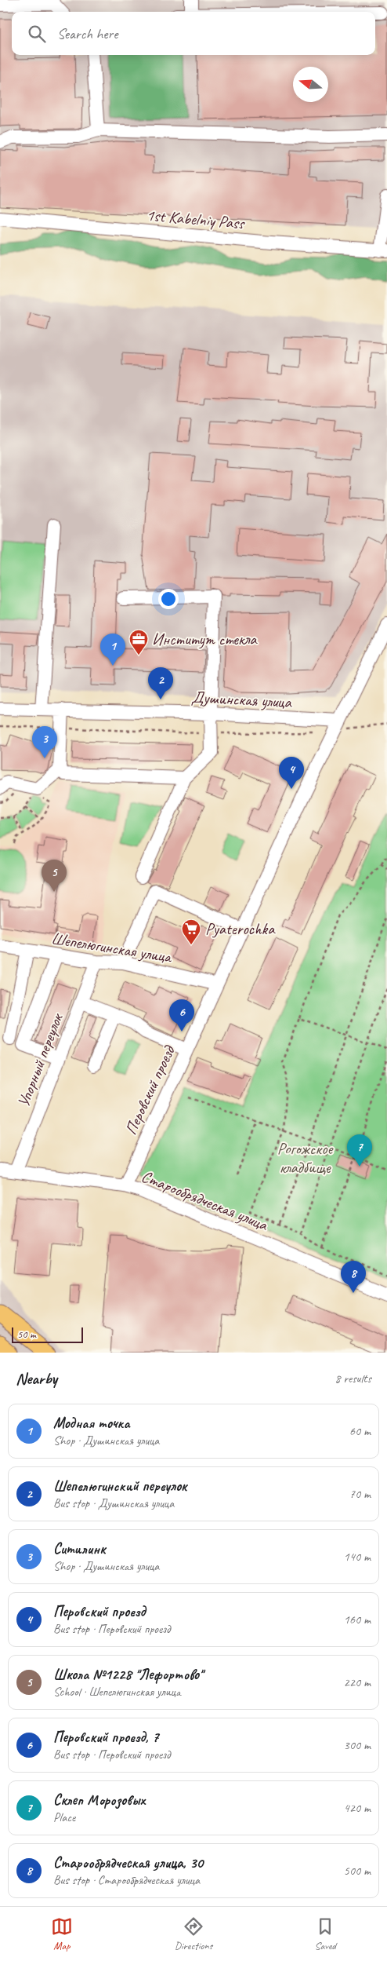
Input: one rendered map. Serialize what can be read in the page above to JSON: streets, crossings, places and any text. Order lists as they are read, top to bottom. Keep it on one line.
{"streets":{"street":["1st Kabelniy Pass","Душинская улица","Шепелюгинская улица","Упорный переулок","Перовский проезд","Старообрядческая улица"]},"crossings":[["Душинская улица","Перовский проезд"],["Шепелюгинская улица","Упорный переулок"],["Шепелюгинская улица","Перовский проезд"],["Упорный переулок","Старообрядческая улица"],["Перовский проезд","Старообрядческая улица"]],"parks":["Рогожское кладбище"],"places":{"office":["Институт стекла"],"supermarket":["Pyaterochka"]},"scale_bar":"50 m","north":"left","page":{"search":"Search here","pins":["1","2","3","4","5","6","7","8"],"scale":"50 m","heading":["Nearby","8 results"],"list":[{"mark":"1","name":"Модная точка","note":"Shop · Душинская улица","value":"60 m"},{"mark":"2","name":"Шепелюгинский переулок","note":"Bus stop · Душинская улица","value":"70 m"},{"mark":"3","name":"Ситилинк","note":"Shop · Душинская улица","value":"140 m"},{"mark":"4","name":"Перовский проезд","note":"Bus stop · Перовский проезд","value":"160 m"},{"mark":"5","name":"Школа №1228 \"Лефортово\"","note":"School · Шепелюгинская улица","value":"220 m"},{"mark":"6","name":"Перовский проезд, 7","note":"Bus stop · Перовский проезд","value":"300 m"},{"mark":"7","name":"Склеп Морозовых","note":"Place","value":"420 m"},{"mark":"8","name":"Старообрядческая улица, 30","note":"Bus stop · Старообрядческая улица","value":"500 m"}],"nav":["Map","Directions","Saved"]}}
